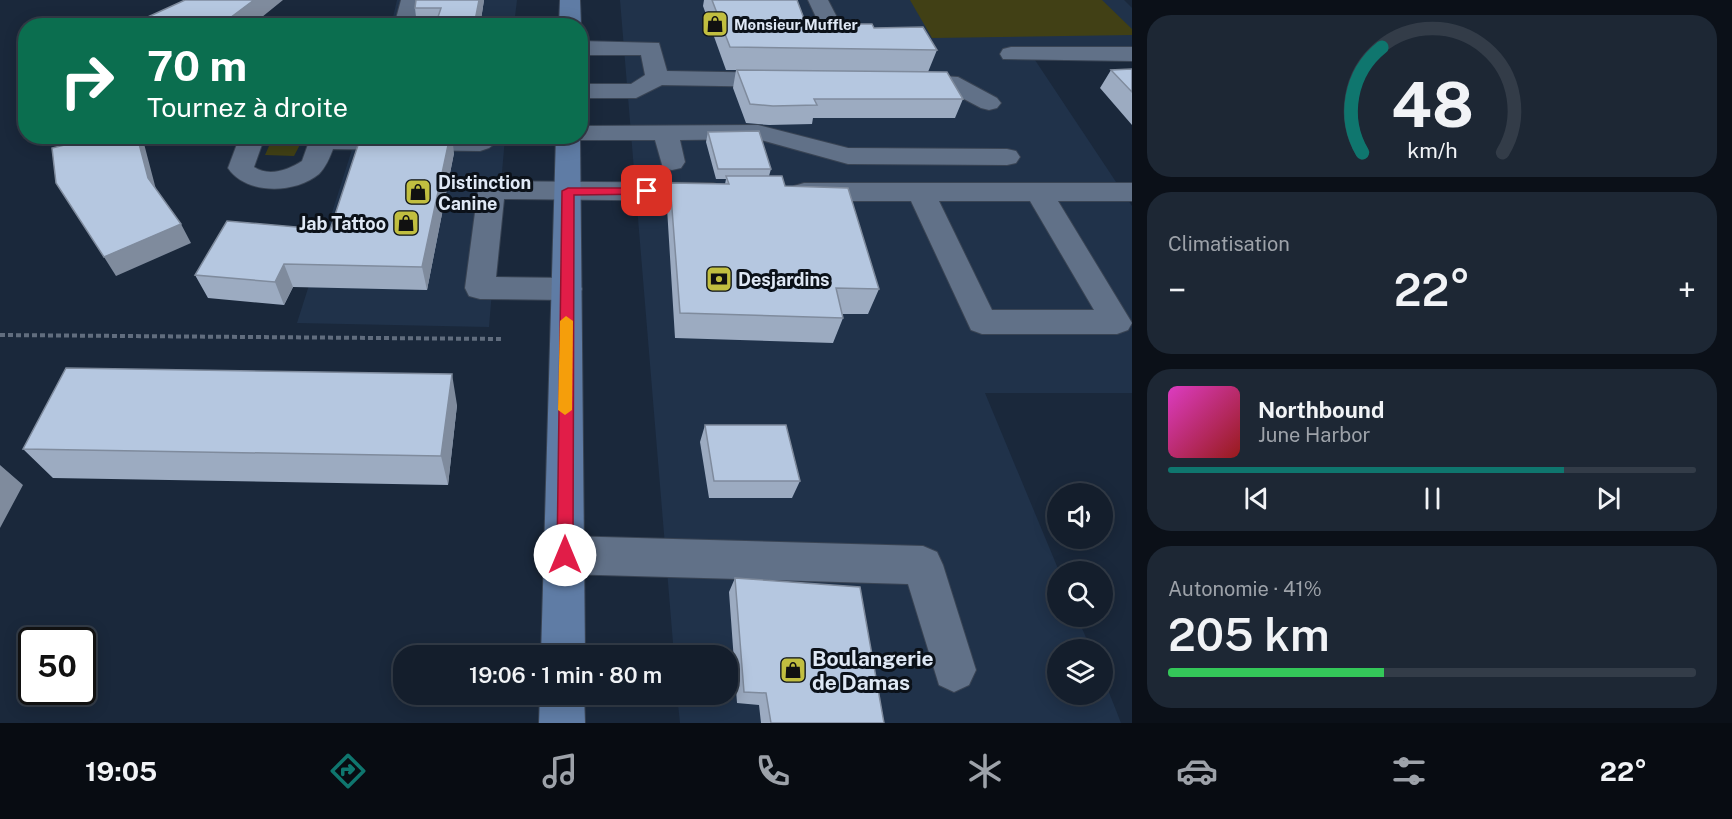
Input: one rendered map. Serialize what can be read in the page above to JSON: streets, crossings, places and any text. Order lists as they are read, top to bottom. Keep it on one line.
{"places":{"shop":["Monsieur Muffler","Distinction Canine","Jab Tattoo","Boulangerie de Damas"],"bank":["Desjardins"]},"page":{"turn":["70 m","Tournez à droite"],"tile":["Climatisation",["Autonomie · 41%","205 km"]],"heat":["−","22°","+"],"song":["Northbound","June Harbor"],"limit":"50","trip":"19:06 · 1 min · 80 m","tabs":["19:05","22°"],"gauge":["48","km/h"]}}
